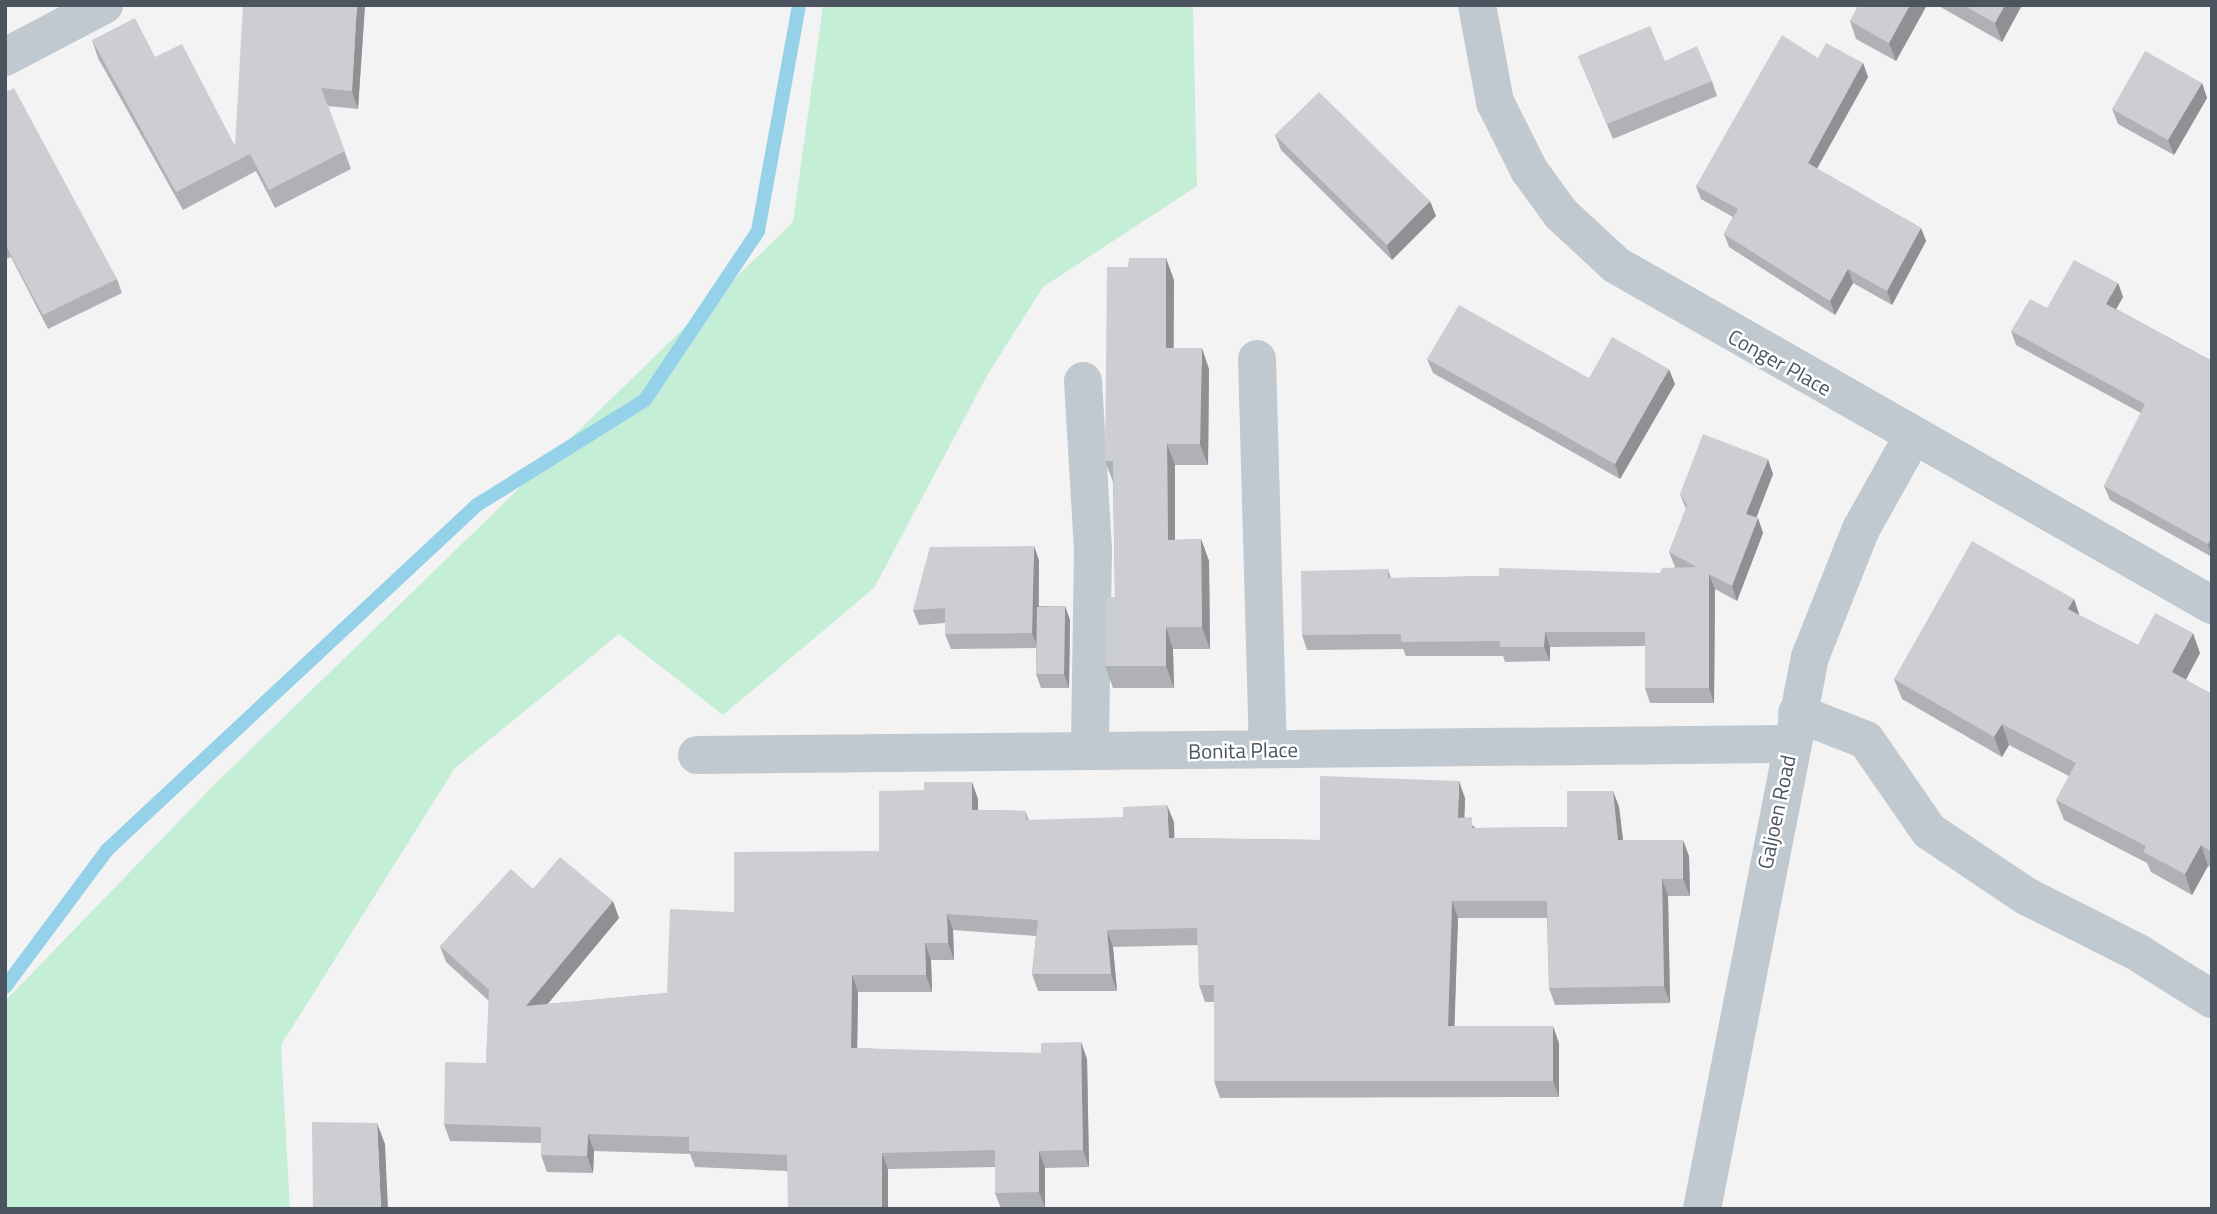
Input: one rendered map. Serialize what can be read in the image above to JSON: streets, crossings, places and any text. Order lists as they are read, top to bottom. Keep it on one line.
{"streets":{"street":["Conger Place","Bonita Place","Galjoen Road"]},"crossings":[["Conger Place","Galjoen Road"],["Bonita Place","Galjoen Road"]]}
